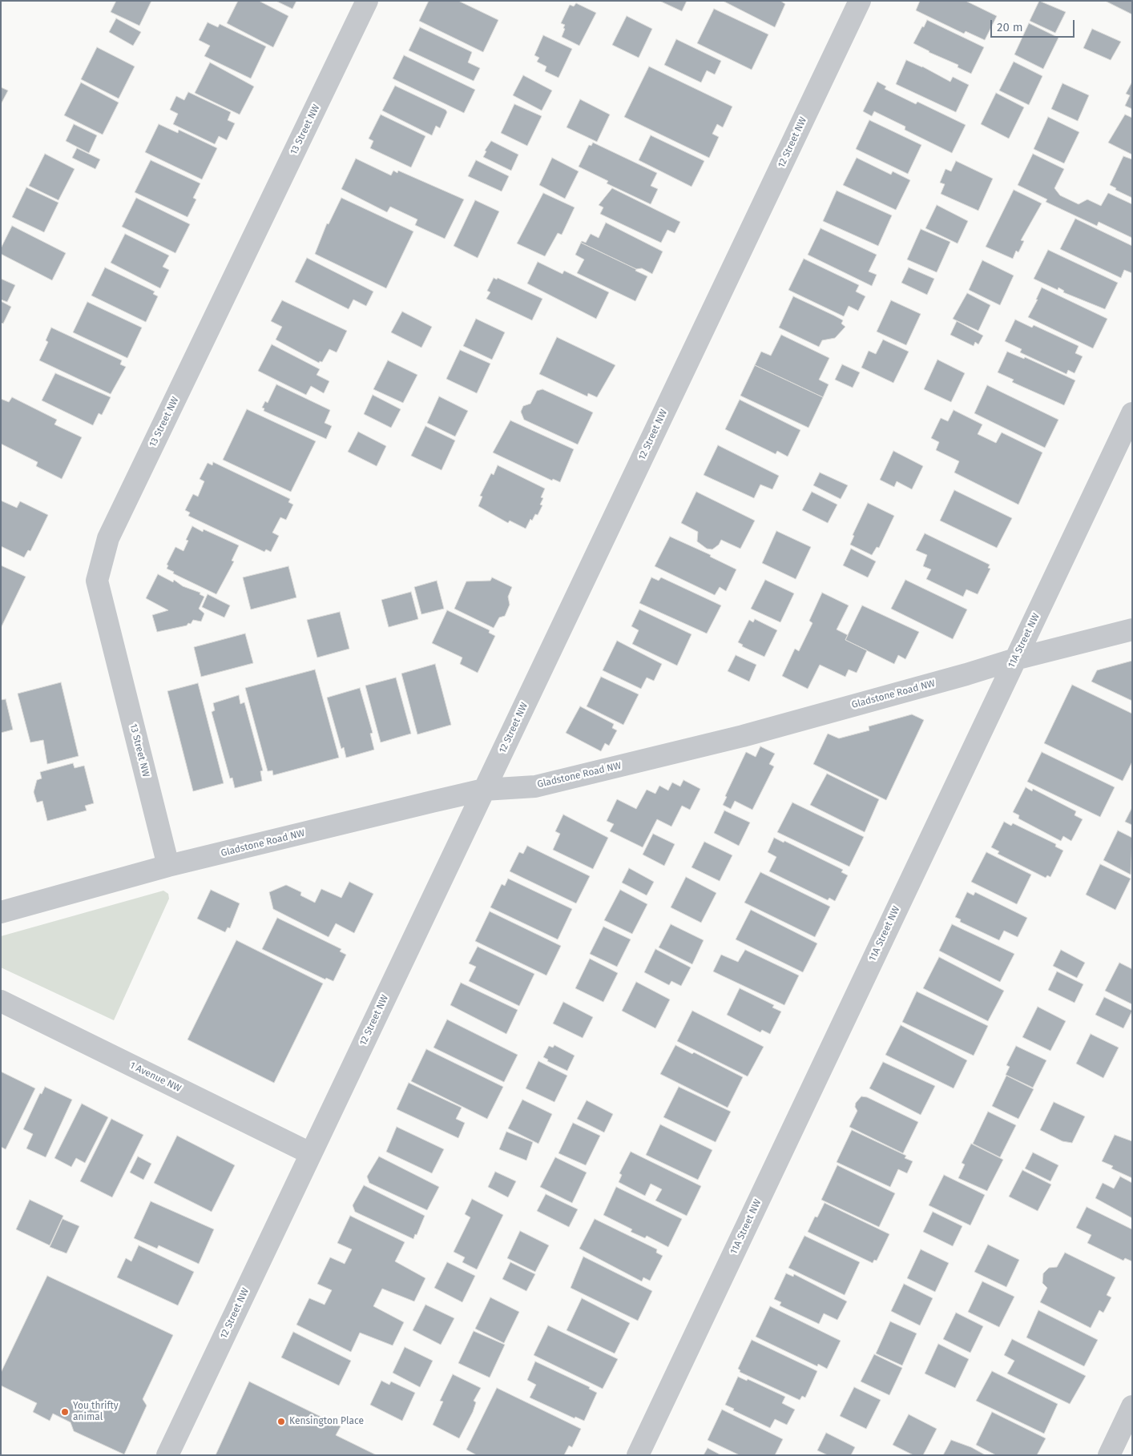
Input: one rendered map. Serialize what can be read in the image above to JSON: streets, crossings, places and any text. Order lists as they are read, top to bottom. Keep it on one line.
{"streets":{"street":["13 Street NW","12 Street NW","11A Street NW","Gladstone Road NW","1 Avenue NW"]},"crossings":[["13 Street NW","Gladstone Road NW"],["12 Street NW","Gladstone Road NW"],["12 Street NW","1 Avenue NW"],["11A Street NW","Gladstone Road NW"]],"places":["You thrifty animal","Kensington Place"],"scale_bar":"20 m"}
